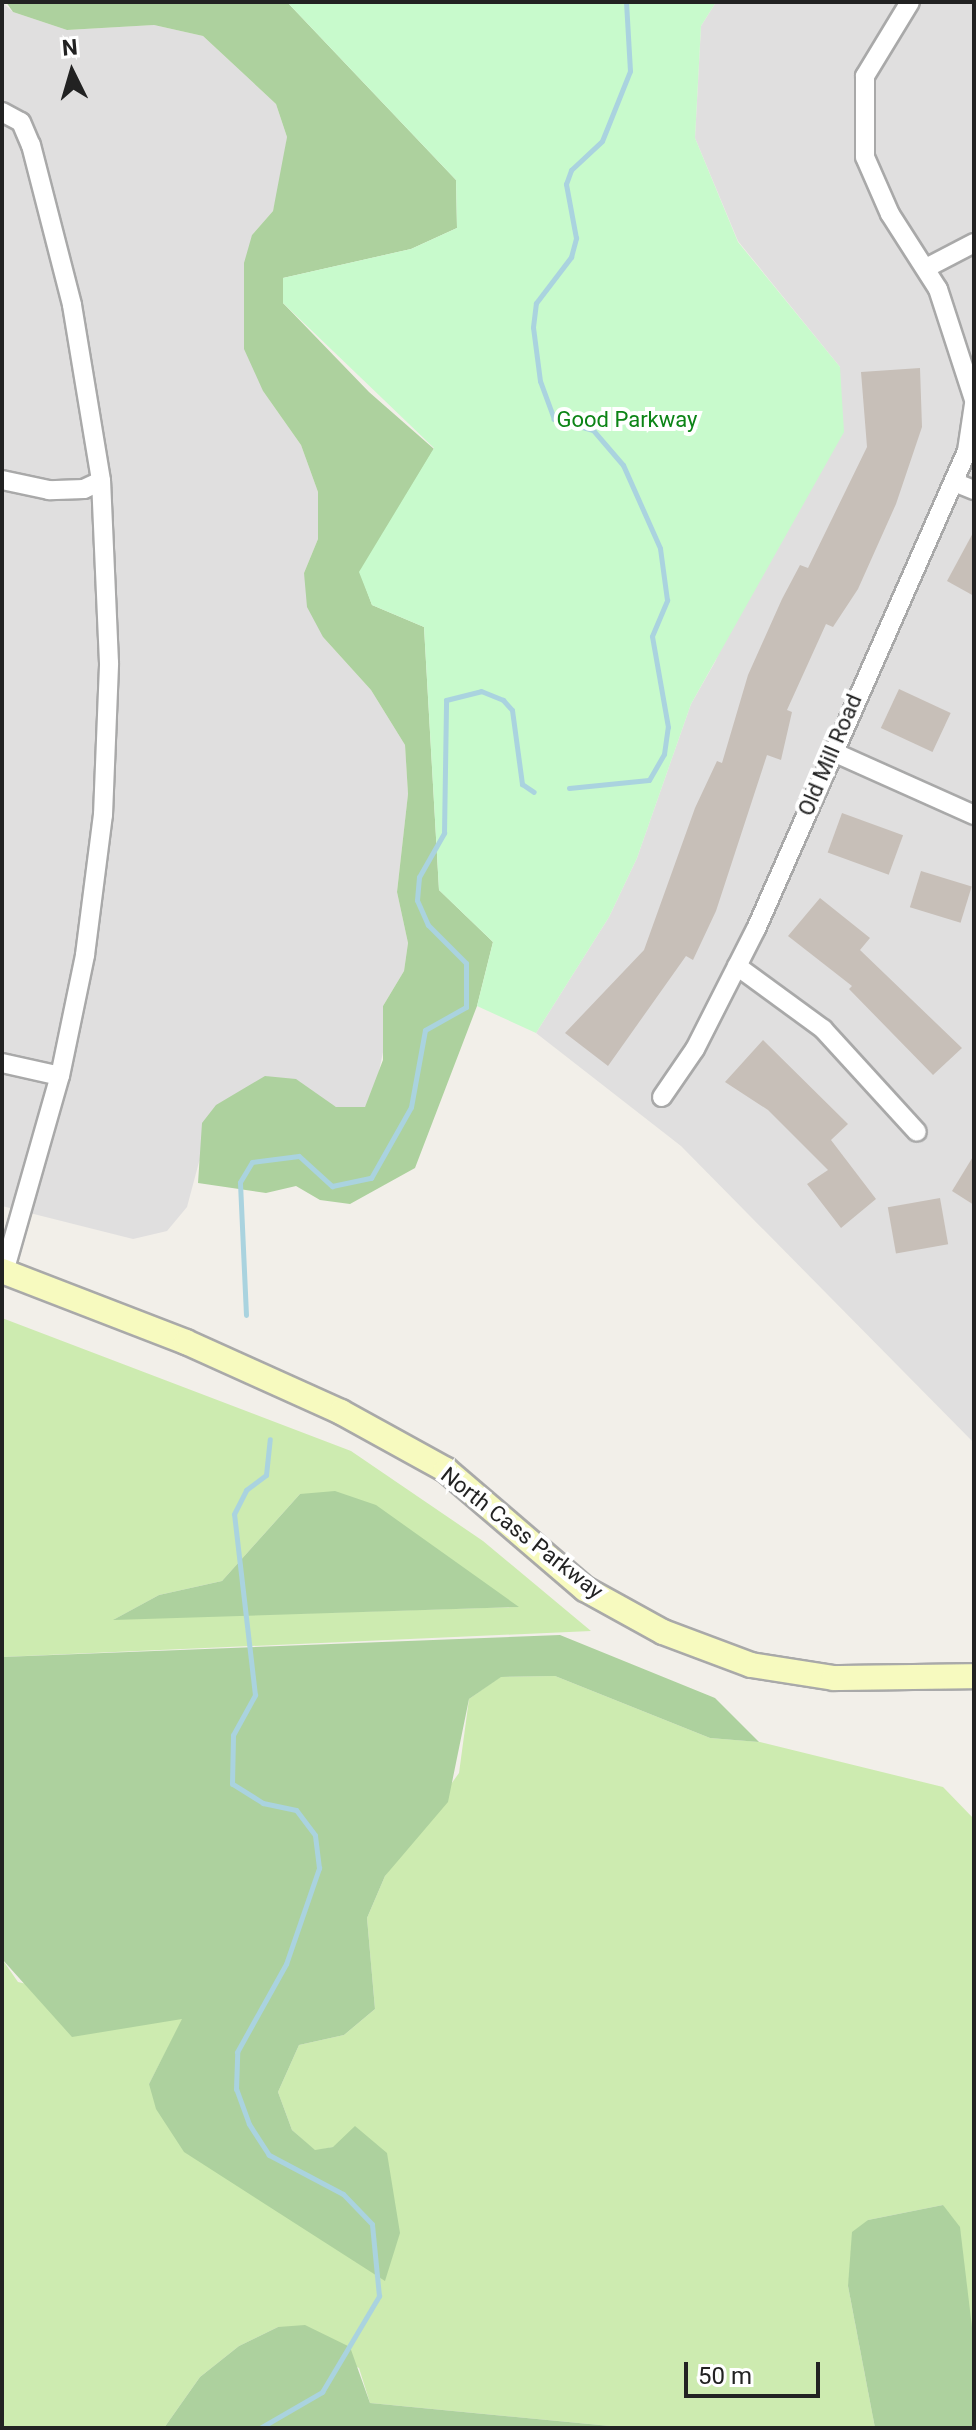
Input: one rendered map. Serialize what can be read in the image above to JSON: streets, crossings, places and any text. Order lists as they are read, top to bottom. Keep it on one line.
{"streets":{"street":["Old Mill Road","North Cass Parkway"]},"parks":["Good Parkway"],"scale_bar":"50 m","north":"top"}
